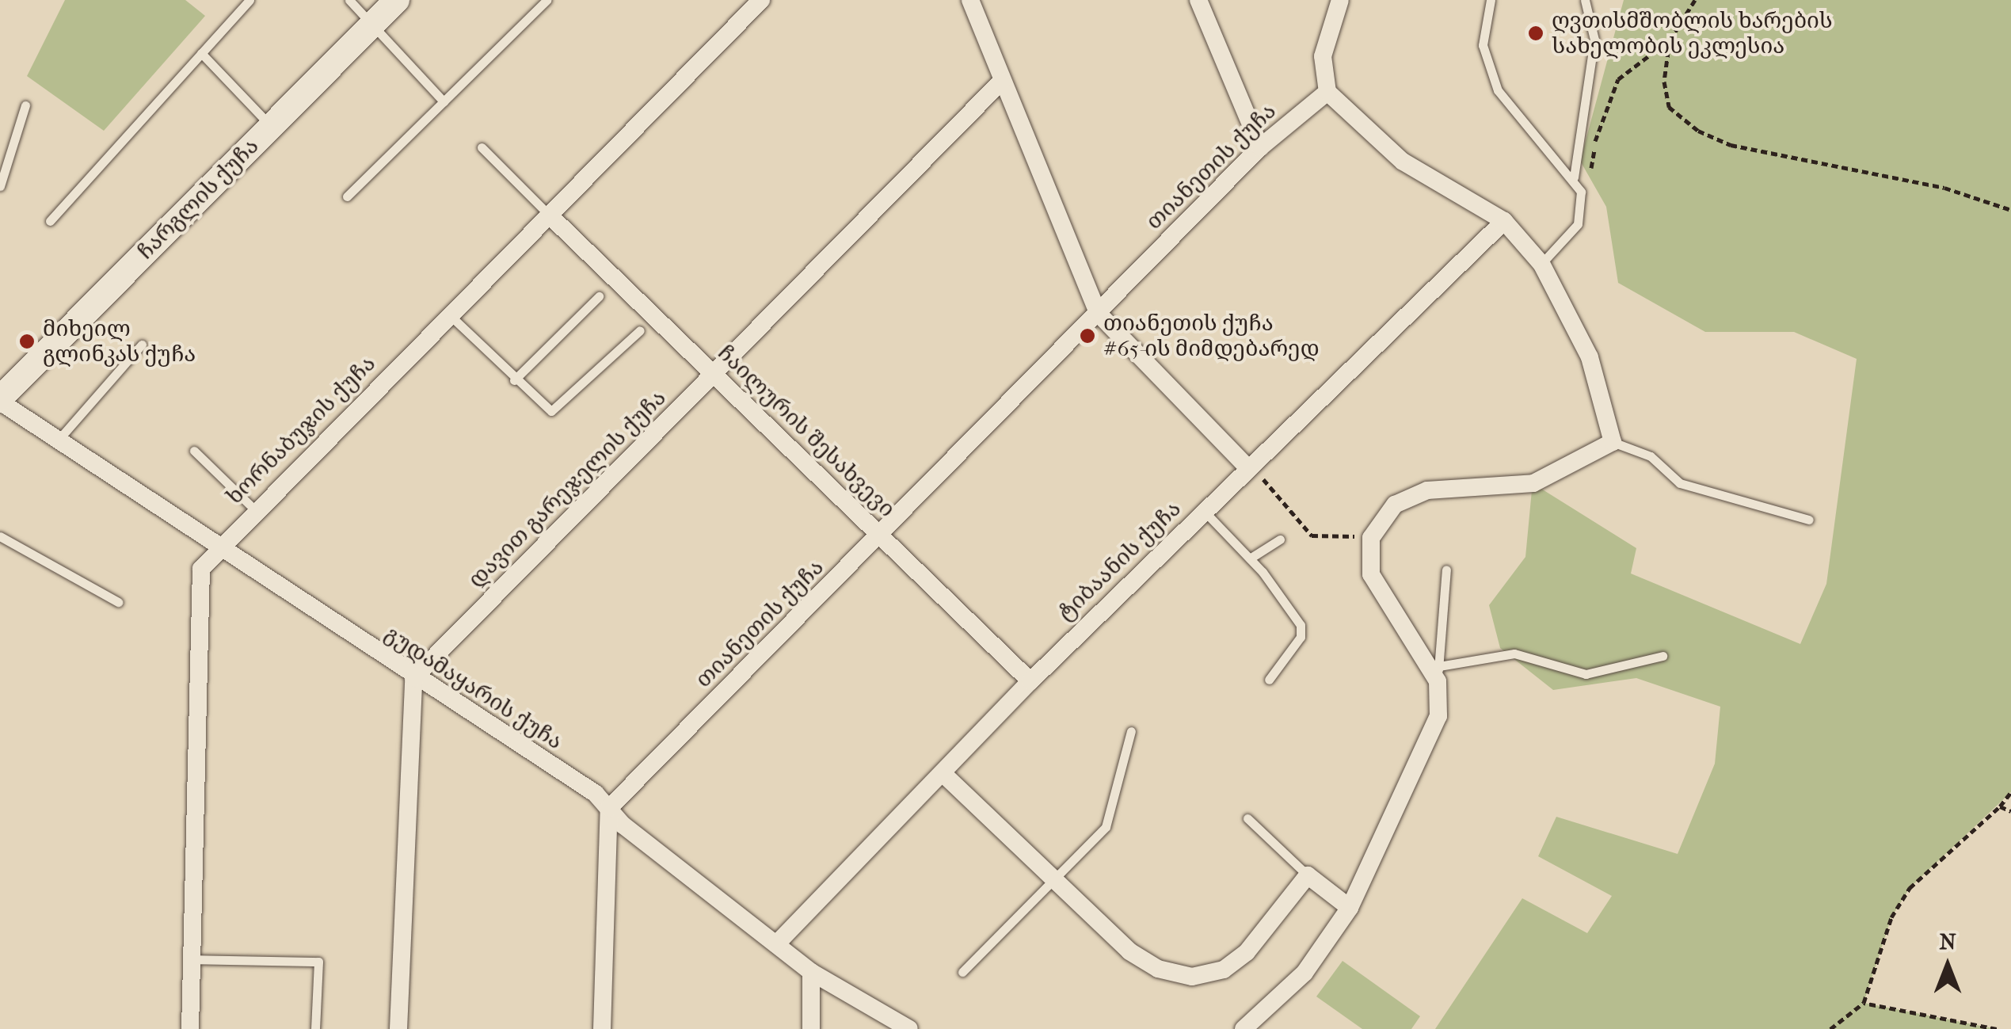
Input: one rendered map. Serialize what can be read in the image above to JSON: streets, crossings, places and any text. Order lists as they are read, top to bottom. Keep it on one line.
{"streets":{"street":["თიანეთის ქუჩა","ჩარგლის ქუჩა","ხორნაბუჯის ქუჩა","ჩაილურის შესახვევი","დავით გარეჯელის ქუჩა","ტიბაანის ქუჩა","გუდამაყარის ქუჩა"]},"crossings":[["თიანეთის ქუჩა","ჩაილურის შესახვევი"],["თიანეთის ქუჩა","გუდამაყარის ქუჩა"],["ჩარგლის ქუჩა","გუდამაყარის ქუჩა"],["ხორნაბუჯის ქუჩა","ჩაილურის შესახვევი"],["ხორნაბუჯის ქუჩა","გუდამაყარის ქუჩა"],["ჩაილურის შესახვევი","დავით გარეჯელის ქუჩა"],["ჩაილურის შესახვევი","ტიბაანის ქუჩა"],["დავით გარეჯელის ქუჩა","გუდამაყარის ქუჩა"],["ტიბაანის ქუჩა","გუდამაყარის ქუჩა"]],"places":["ღვთისმშობლის ხარების სახელობის ეკლესია","თიანეთის ქუჩა #65-ის მიმდებარედ","მიხეილ გლინკას ქუჩა"],"north":"top"}
